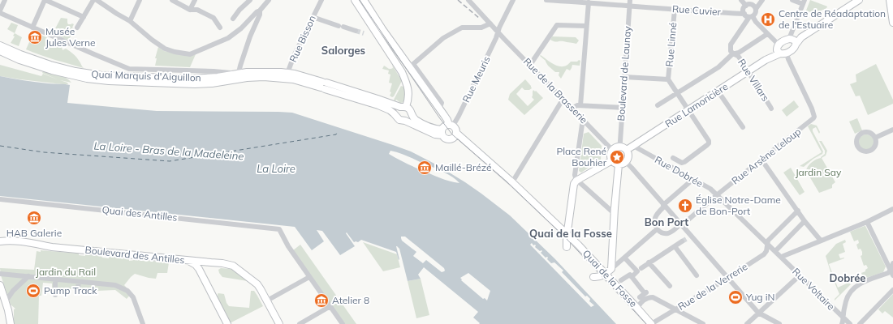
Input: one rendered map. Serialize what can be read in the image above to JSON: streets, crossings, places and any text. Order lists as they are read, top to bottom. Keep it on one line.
{"streets":{"main road":["Quai Marquis d'Aiguillon","Rue Lamoricière","Boulevard des Antilles","Quai de la Fosse"],"street":["Rue Cuvier","Rue Bisson","Rue Linné","Boulevard de Launay","Rue Meuris","Rue Villars","Rue de la Brasserie","Rue Arsène Leloup","Rue Dobrée","Quai des Antilles","Rue de la Verrerie","Rue Voltaire"]},"crossings":[["Rue Cuvier","Rue Linné"],["Rue Cuvier","Boulevard de Launay"],["Rue Bisson","Quai Marquis d'Aiguillon"],["Rue Meuris","Rue de la Brasserie"],["Rue Meuris","Quai de la Fosse"],["Rue Villars","Rue Lamoricière"],["Rue Lamoricière","Rue Arsène Leloup"],["Rue Lamoricière","Rue Dobrée"],["Rue Arsène Leloup","Rue Dobrée"],["Rue Dobrée","Rue de la Verrerie"],["Rue Dobrée","Rue Voltaire"],["Quai de la Fosse","Rue de la Verrerie"]],"districts":["Salorges","Bon Port","Quai de la Fosse","Dobrée"],"water":["La Loire - Bras de la Madeleine","La Loire"],"parks":["Jardin Say","Jardin du Rail"],"places":{"hospital":["Centre de Réadaptation de l'Estuaire"],"museum":["Musée Jules Verne","Maillé-Brézé","HAB Galerie","Atelier 8"],"place":["Place René Bouhier"],"church":["Église Notre-Dame de Bon-Port"],"sports":["Pump Track","Yug iN"]}}
